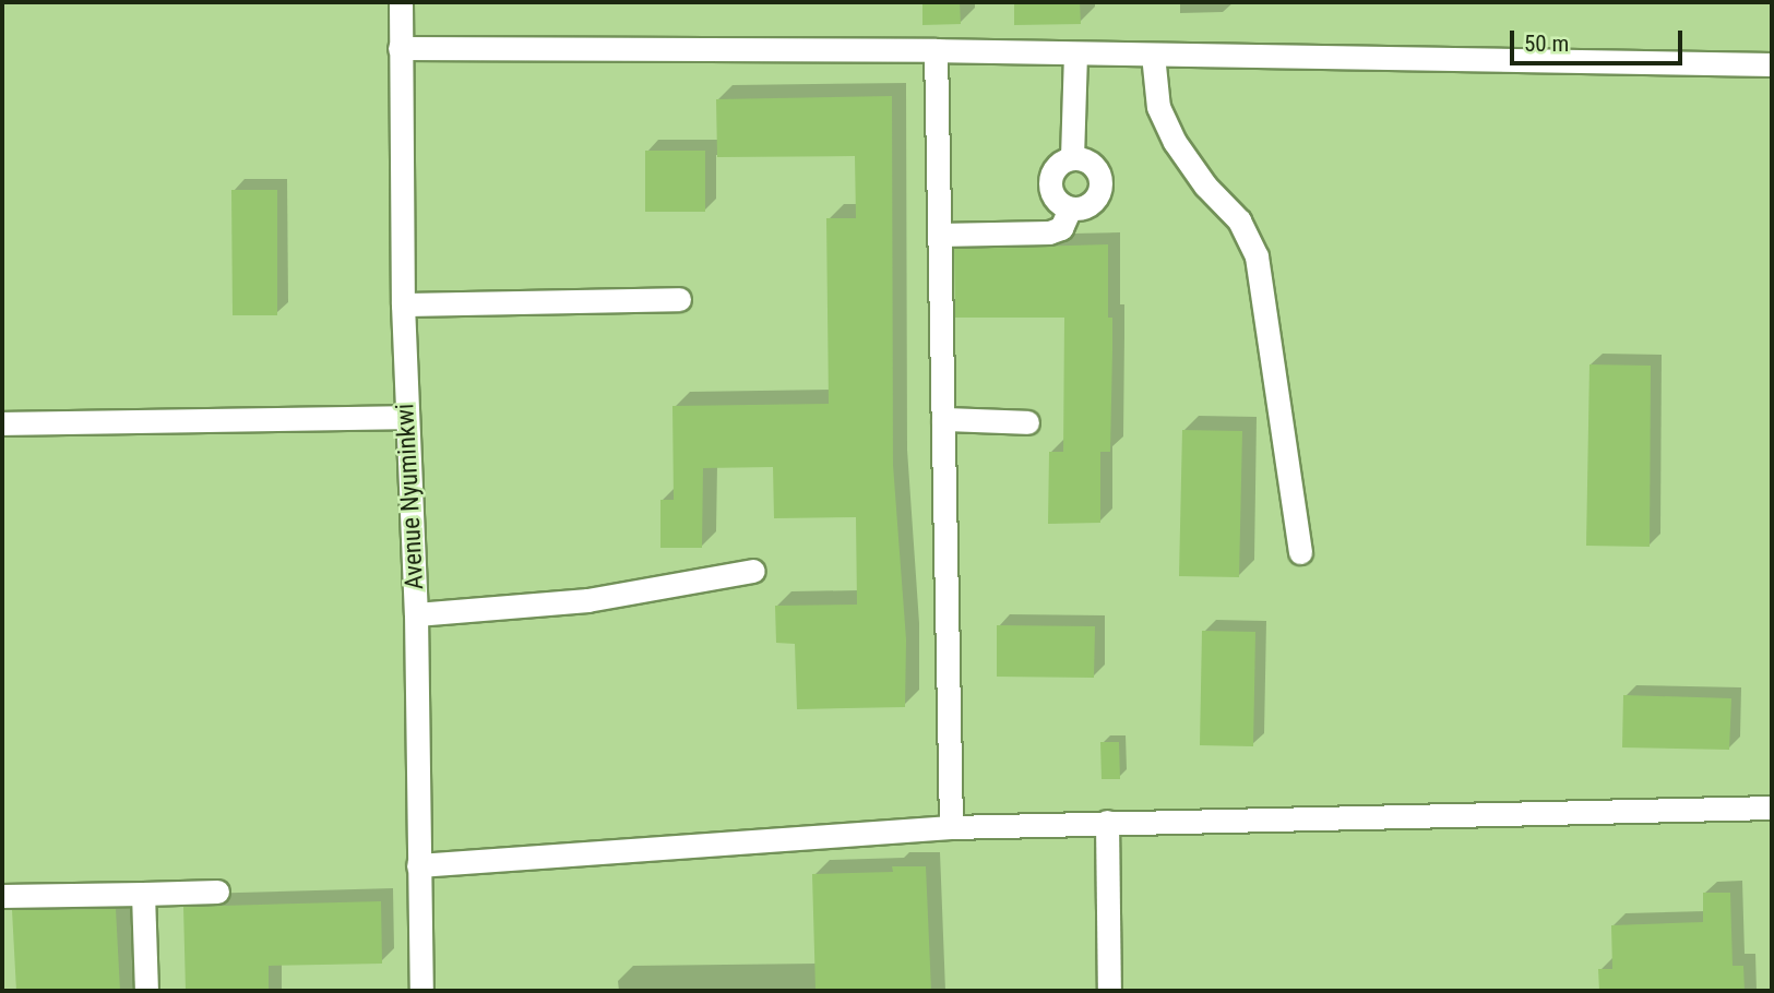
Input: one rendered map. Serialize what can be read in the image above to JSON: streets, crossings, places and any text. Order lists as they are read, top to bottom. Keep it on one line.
{"streets":{"lane":["Avenue Nyuminkwi"]},"scale_bar":"50 m"}
